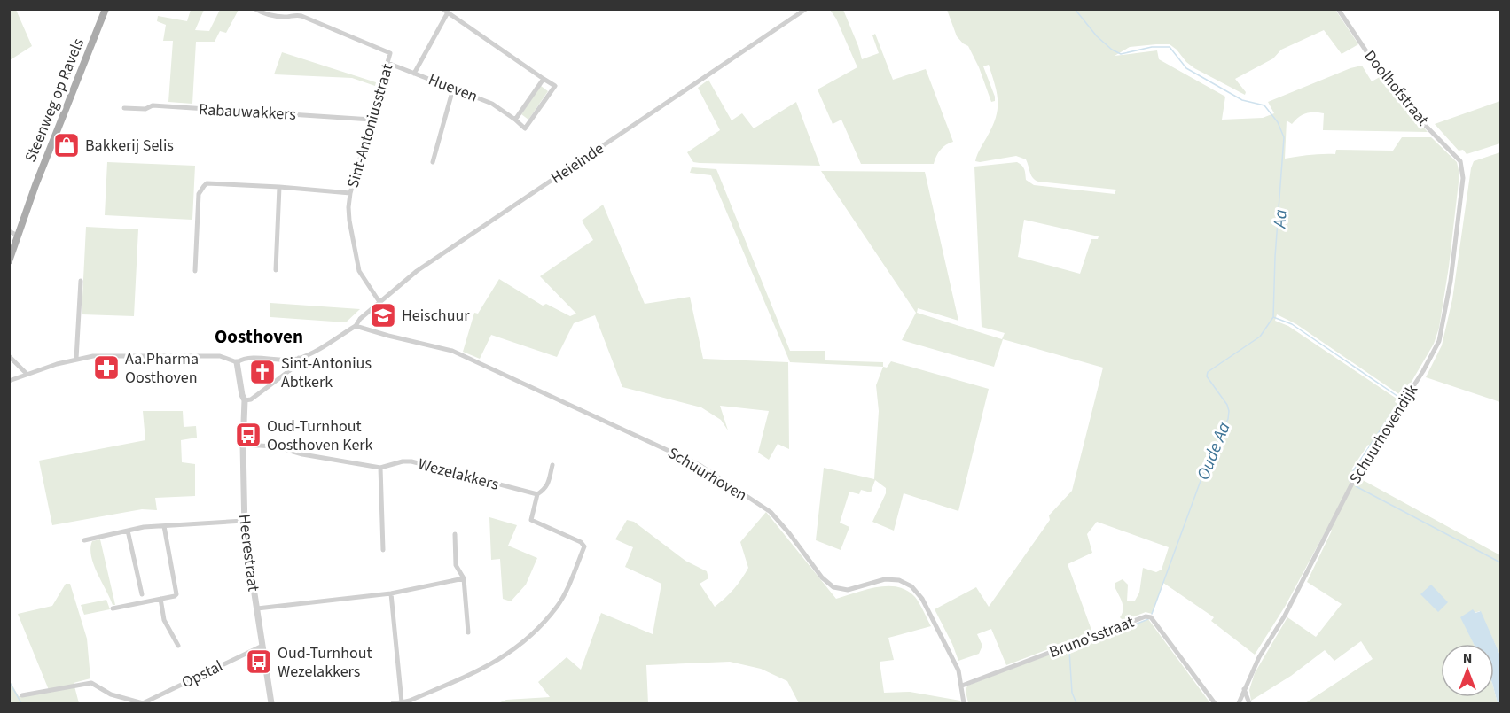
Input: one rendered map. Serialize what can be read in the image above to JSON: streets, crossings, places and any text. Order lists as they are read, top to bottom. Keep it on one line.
{"streets":{"main road":["Steenweg op Ravels"],"street":["Hueven","Doolhofstraat","Rabauwakkers","Sint-Antoniusstraat","Heieinde","Schuurhovendijk","Wezelakkers","Schuurhoven","Heerestraat","Bruno'sstraat","Opstal"]},"crossings":[["Hueven","Sint-Antoniusstraat"],["Doolhofstraat","Schuurhovendijk"],["Rabauwakkers","Sint-Antoniusstraat"],["Sint-Antoniusstraat","Heieinde"],["Heieinde","Schuurhoven"],["Wezelakkers","Heerestraat"],["Schuurhoven","Bruno'sstraat"],["Heerestraat","Opstal"]],"districts":["Oosthoven"],"water":["Aa","Oude Aa"],"places":{"shop":["Bakkerij Selis"],"school or university":["Heischuur"],"pharmacy":["Aa.Pharma Oosthoven"],"church":["Sint-Antonius Abtkerk"],"bus stop":["Oud-Turnhout Oosthoven Kerk","Oud-Turnhout Wezelakkers"]},"north":"top"}
